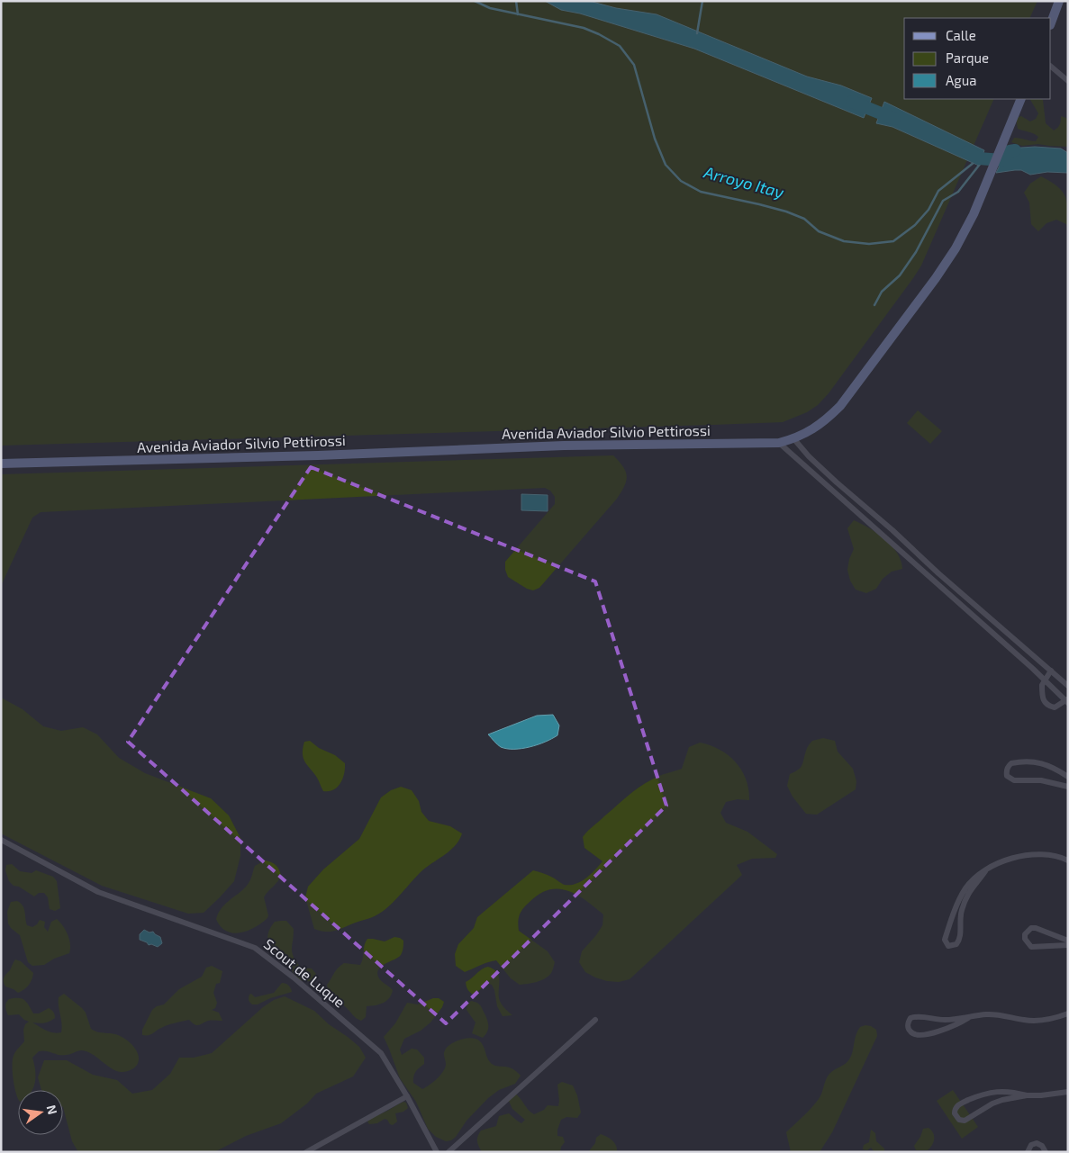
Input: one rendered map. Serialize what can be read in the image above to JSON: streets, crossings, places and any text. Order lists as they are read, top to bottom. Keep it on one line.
{"streets":{"main road":["Avenida Aviador Silvio Pettirossi"],"street":["Scout de Luque"]},"water":["Arroyo Itay"],"legend":["Calle","Parque","Agua"],"north":"right"}
